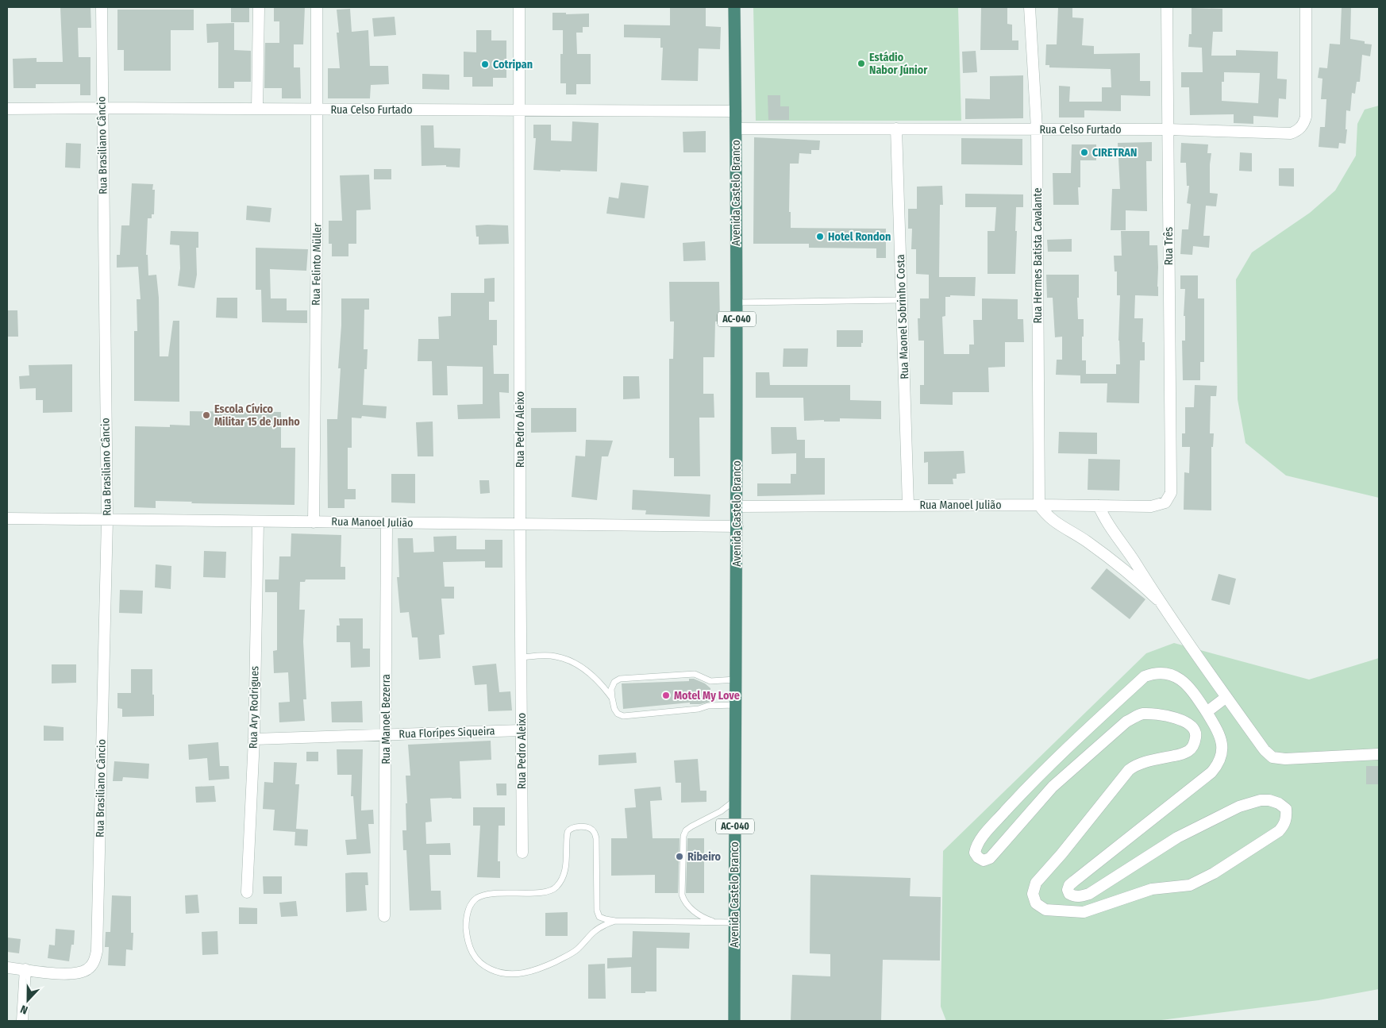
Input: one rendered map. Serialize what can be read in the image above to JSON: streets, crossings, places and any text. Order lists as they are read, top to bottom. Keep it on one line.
{"streets":{"highway":["Avenida Castelo Branco","AC-040"],"street":["Rua Celso Furtado","Rua Brasiliano Câncio","Rua Três","Rua Hermes Batista Cavalante","Rua Felinto Müller","Rua Maonel Sobrinho Costa","Rua Pedro Aleixo","Rua Manoel Julião","Rua Ary Rodrigues","Rua Manoel Bezerra","Rua Florípes Siqueira"]},"crossings":[["Rua Celso Furtado","Rua Brasiliano Câncio"],["Rua Celso Furtado","Avenida Castelo Branco"],["Rua Celso Furtado","Rua Três"],["Rua Celso Furtado","Rua Hermes Batista Cavalante"],["Rua Celso Furtado","Rua Felinto Müller"],["Rua Celso Furtado","Rua Maonel Sobrinho Costa"],["Rua Celso Furtado","Rua Pedro Aleixo"],["Rua Brasiliano Câncio","Rua Manoel Julião"],["Avenida Castelo Branco","Rua Manoel Julião"],["Rua Três","Rua Manoel Julião"],["Rua Hermes Batista Cavalante","Rua Manoel Julião"],["Rua Felinto Müller","Rua Manoel Julião"],["Rua Maonel Sobrinho Costa","Rua Manoel Julião"],["Rua Pedro Aleixo","Rua Manoel Julião"],["Rua Pedro Aleixo","Rua Florípes Siqueira"],["Rua Manoel Julião","Rua Ary Rodrigues"],["Rua Manoel Julião","Rua Manoel Bezerra"],["Rua Ary Rodrigues","Rua Florípes Siqueira"],["Rua Manoel Bezerra","Rua Florípes Siqueira"]],"places":["Estádio Nabor Júnior","Cotripan","CIRETRAN","Hotel Rondon","Escola Cívico Militar 15 de Junho","Motel My Love","Ribeiro"],"north":"bottom"}
